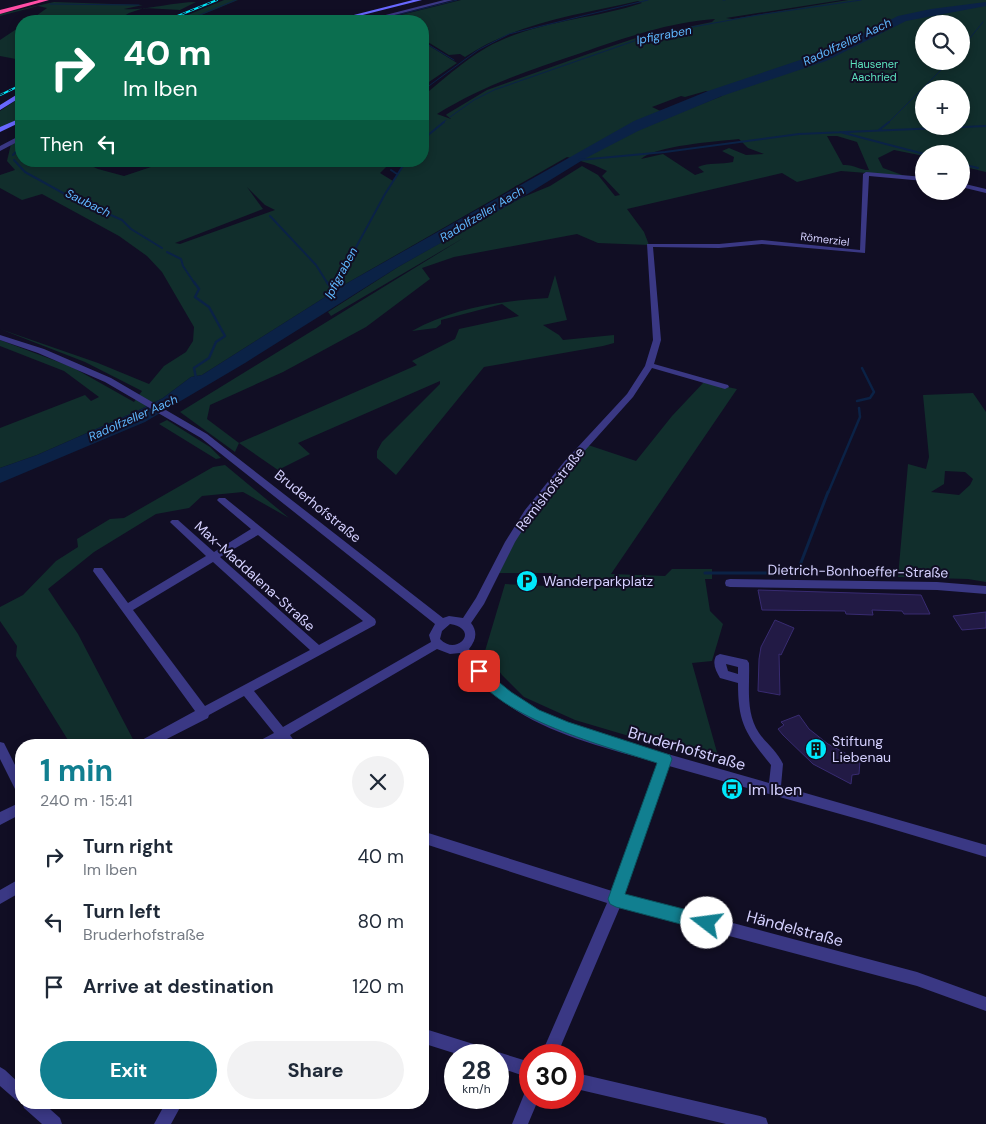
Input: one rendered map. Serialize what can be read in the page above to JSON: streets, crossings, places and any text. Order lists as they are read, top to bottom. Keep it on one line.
{"streets":{"street":["Römerziel","Remishofstraße","Bruderhofstraße","Dietrich-Bonhoeffer-Straße","Max-Maddalena-Straße","Händelstraße"]},"crossings":[["Römerziel","Remishofstraße"],["Remishofstraße","Bruderhofstraße"]],"water":["Ipfigraben","Radolfzeller Aach","Saubach"],"parks":["Hausener Aachried"],"places":{"parking":["Wanderparkplatz"],"building":["Stiftung Liebenau"],"bus stop":["Im Iben"]},"page":{"map_buttons":["+","−"],"turn":["40 m","Im Iben"],"then":"Then","heading":["1 min","240 m · 15:41"],"list":[{"name":"Turn right","note":"Im Iben","value":"40 m"},{"name":"Turn left","note":"Bruderhofstraße","value":"80 m"},{"name":"Arrive at destination","value":"120 m"}],"buttons":["Exit","Share"],"speed":"28 km/h","limit":"30"}}
